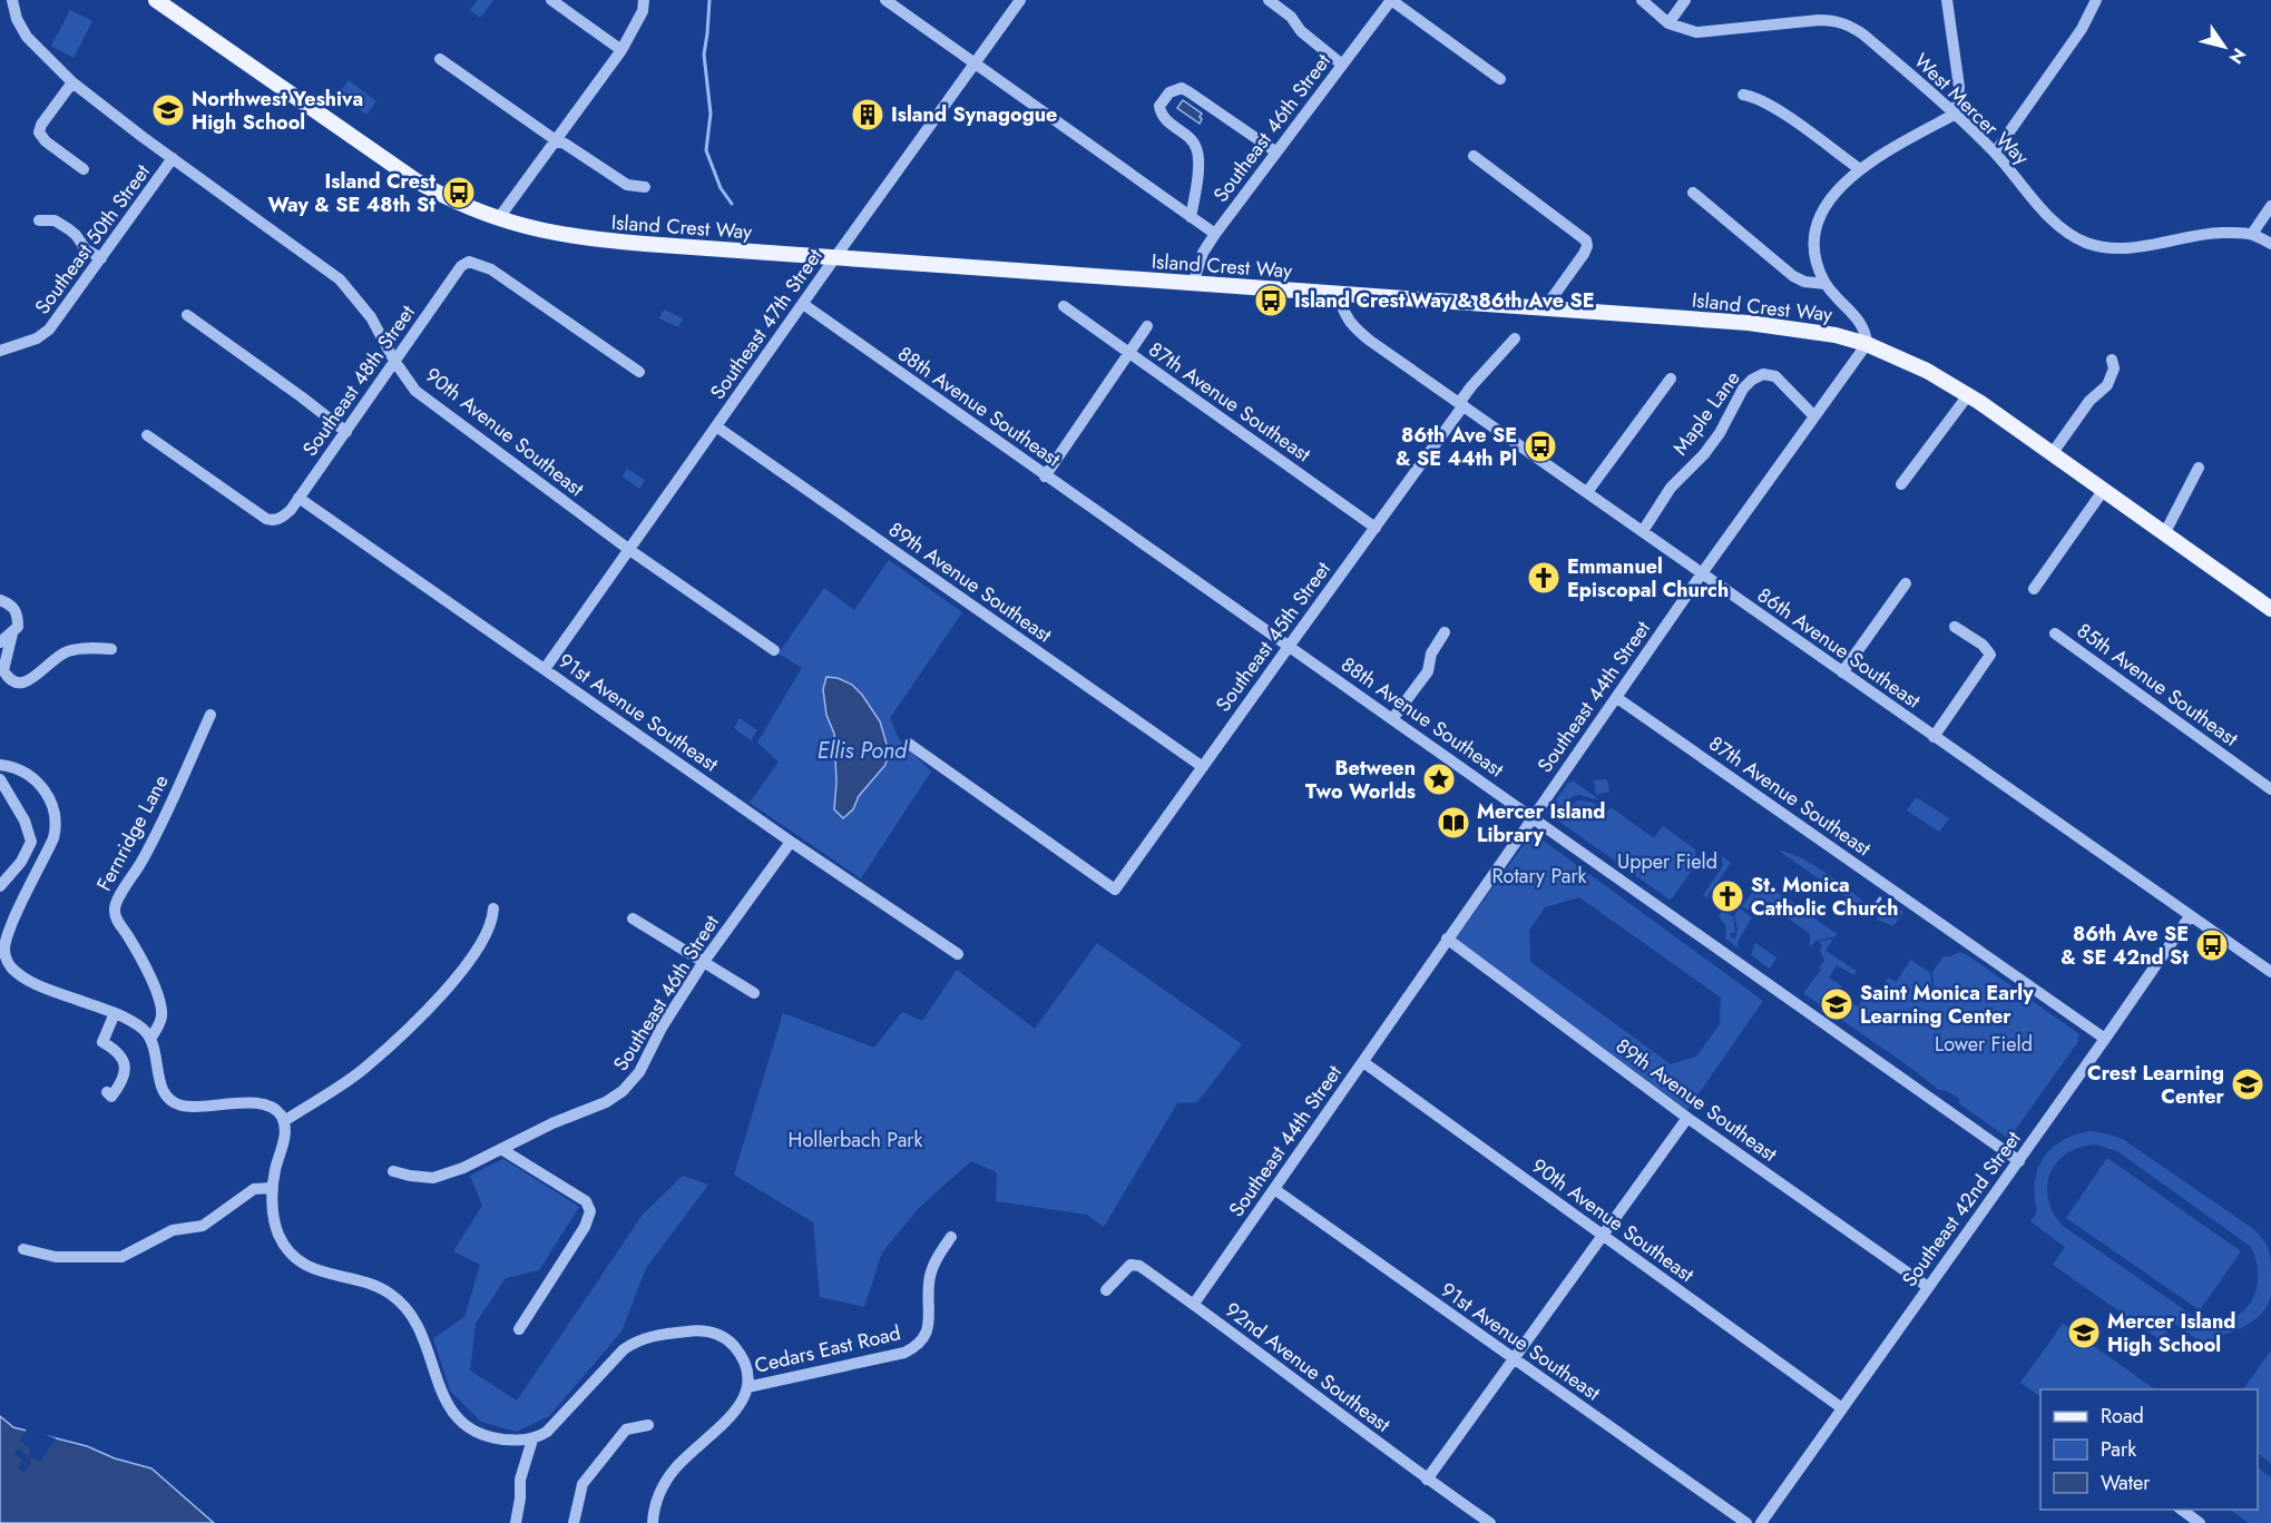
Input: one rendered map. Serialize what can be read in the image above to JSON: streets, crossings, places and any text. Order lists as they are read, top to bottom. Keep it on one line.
{"streets":{"main road":["Island Crest Way"],"street":["West Mercer Way","Southeast 46th Street","Southeast 50th Street","Southeast 47th Street","Southeast 48th Street","87th Avenue Southeast","88th Avenue Southeast","Maple Lane","90th Avenue Southeast","89th Avenue Southeast","Southeast 45th Street","86th Avenue Southeast","85th Avenue Southeast","Southeast 44th Street","91st Avenue Southeast","Fernridge Lane","Southeast 42nd Street","Cedars East Road","92nd Avenue Southeast"]},"crossings":[["Southeast 46th Street","Island Crest Way"],["Southeast 46th Street","91st Avenue Southeast"],["Island Crest Way","Southeast 47th Street"],["Island Crest Way","86th Avenue Southeast"],["Island Crest Way","Southeast 44th Street"],["Southeast 50th Street","90th Avenue Southeast"],["Southeast 47th Street","88th Avenue Southeast"],["Southeast 47th Street","90th Avenue Southeast"],["Southeast 47th Street","89th Avenue Southeast"],["Southeast 47th Street","91st Avenue Southeast"],["Southeast 48th Street","90th Avenue Southeast"],["Southeast 48th Street","91st Avenue Southeast"],["87th Avenue Southeast","Southeast 45th Street"],["87th Avenue Southeast","Southeast 44th Street"],["87th Avenue Southeast","Southeast 42nd Street"],["88th Avenue Southeast","Southeast 45th Street"],["88th Avenue Southeast","Southeast 44th Street"],["88th Avenue Southeast","Southeast 42nd Street"],["Maple Lane","86th Avenue Southeast"],["Maple Lane","Southeast 44th Street"],["90th Avenue Southeast","Southeast 44th Street"],["90th Avenue Southeast","Southeast 42nd Street"],["89th Avenue Southeast","Southeast 45th Street"],["89th Avenue Southeast","Southeast 44th Street"],["89th Avenue Southeast","Southeast 42nd Street"],["Southeast 45th Street","86th Avenue Southeast"],["86th Avenue Southeast","Southeast 44th Street"],["86th Avenue Southeast","Southeast 42nd Street"],["Southeast 44th Street","91st Avenue Southeast"],["Southeast 44th Street","92nd Avenue Southeast"]],"water":["Ellis Pond"],"parks":["Upper Field","Rotary Park","Lower Field","Hollerbach Park"],"places":{"school or university":["Northwest Yeshiva High School","Saint Monica Early Learning Center","Crest Learning Center","Mercer Island High School"],"building":["Island Synagogue"],"bus stop":["Island Crest Way & SE 48th St","Island Crest Way & 86th Ave SE","86th Ave SE & SE 44th Pl","86th Ave SE & SE 42nd St"],"church":["Emmanuel Episcopal Church","St. Monica Catholic Church"],"place":["Between Two Worlds"],"library":["Mercer Island Library"]},"legend":["Road","Park","Water"],"north":"bottom right"}
